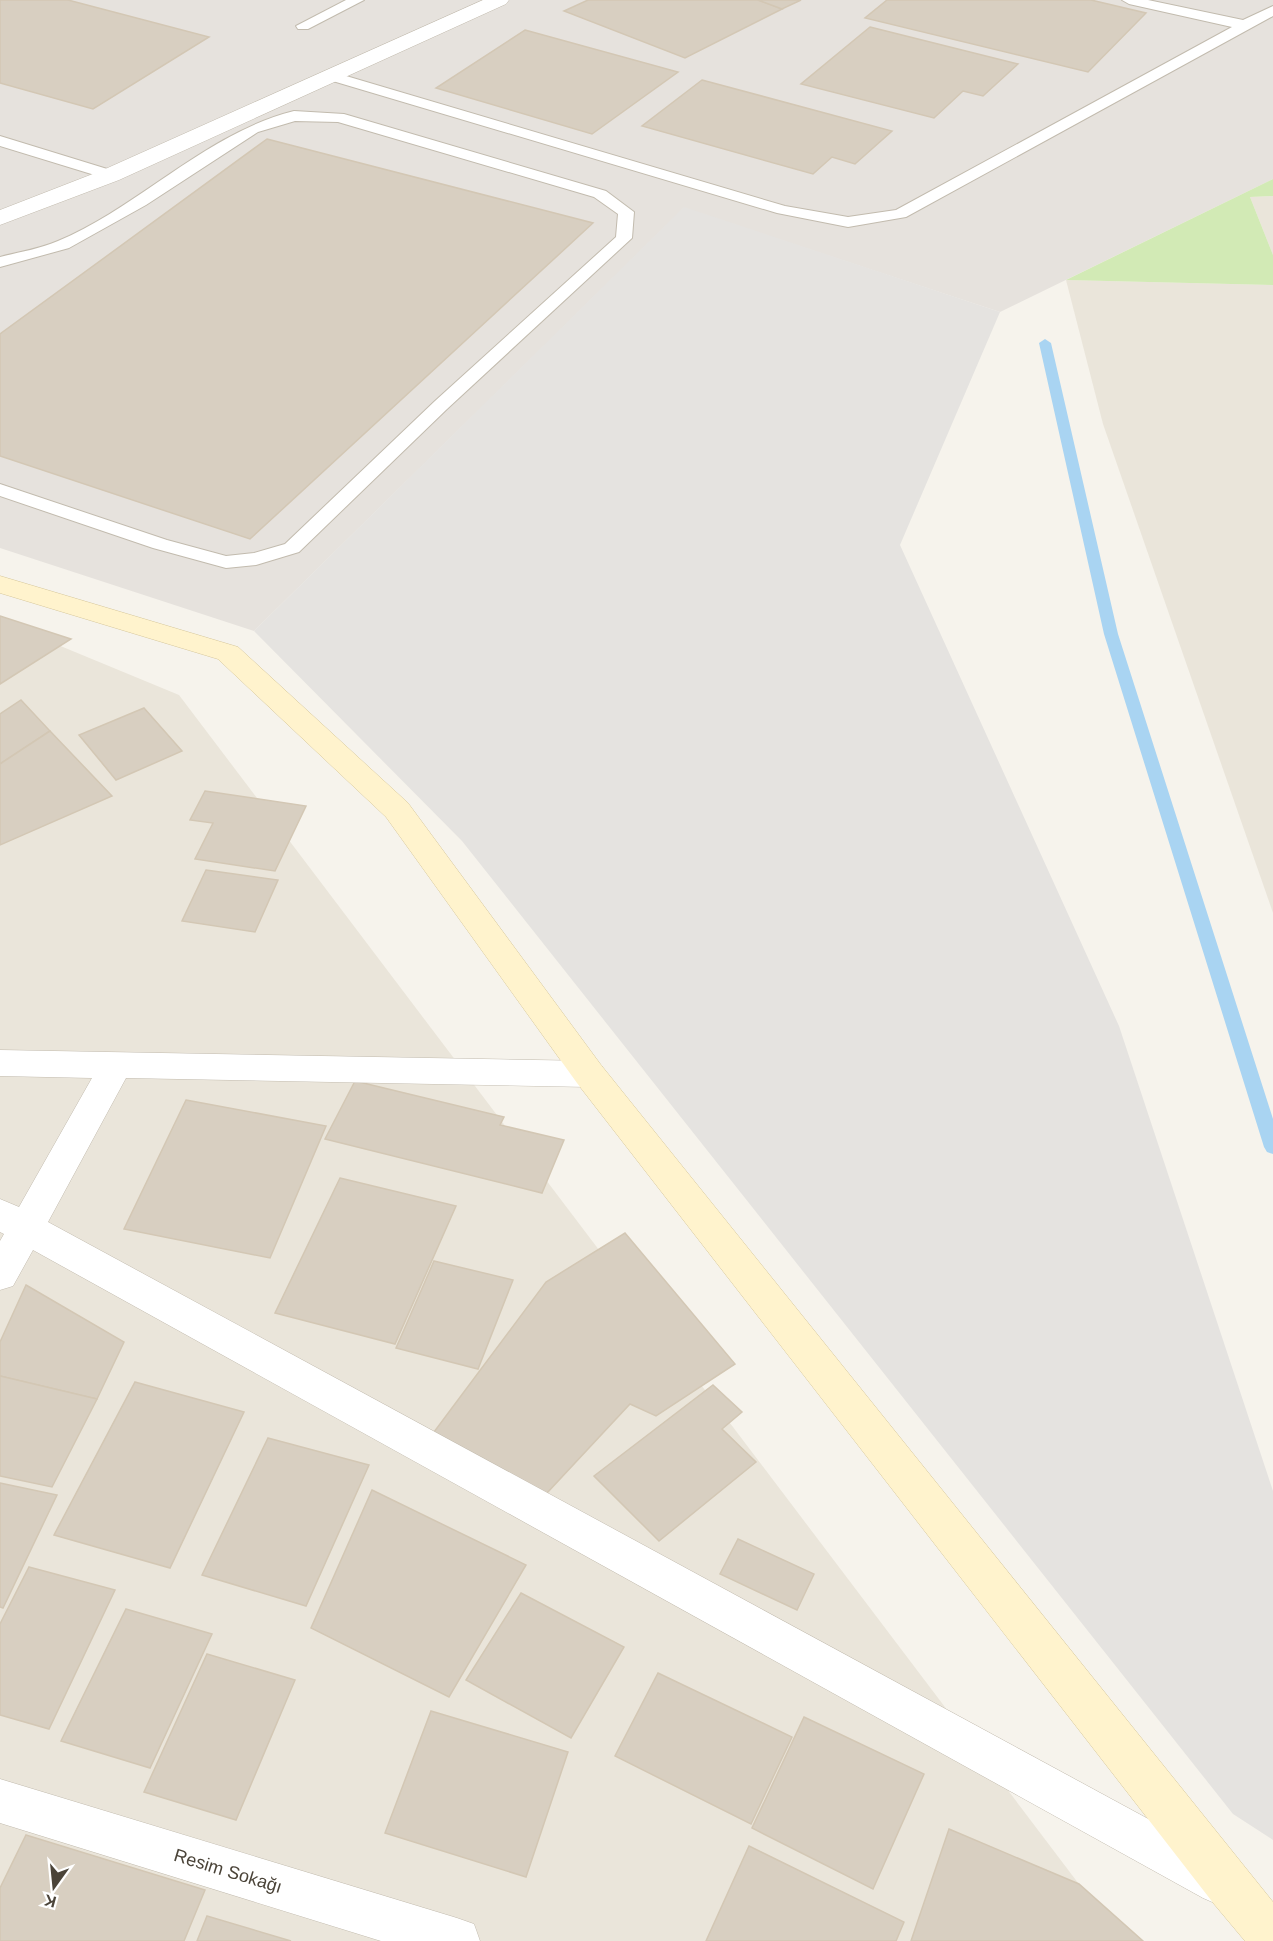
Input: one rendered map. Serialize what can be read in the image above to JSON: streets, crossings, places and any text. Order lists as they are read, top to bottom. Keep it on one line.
{"streets":{"street":["Resim Sokağı"]},"north":"bottom"}
